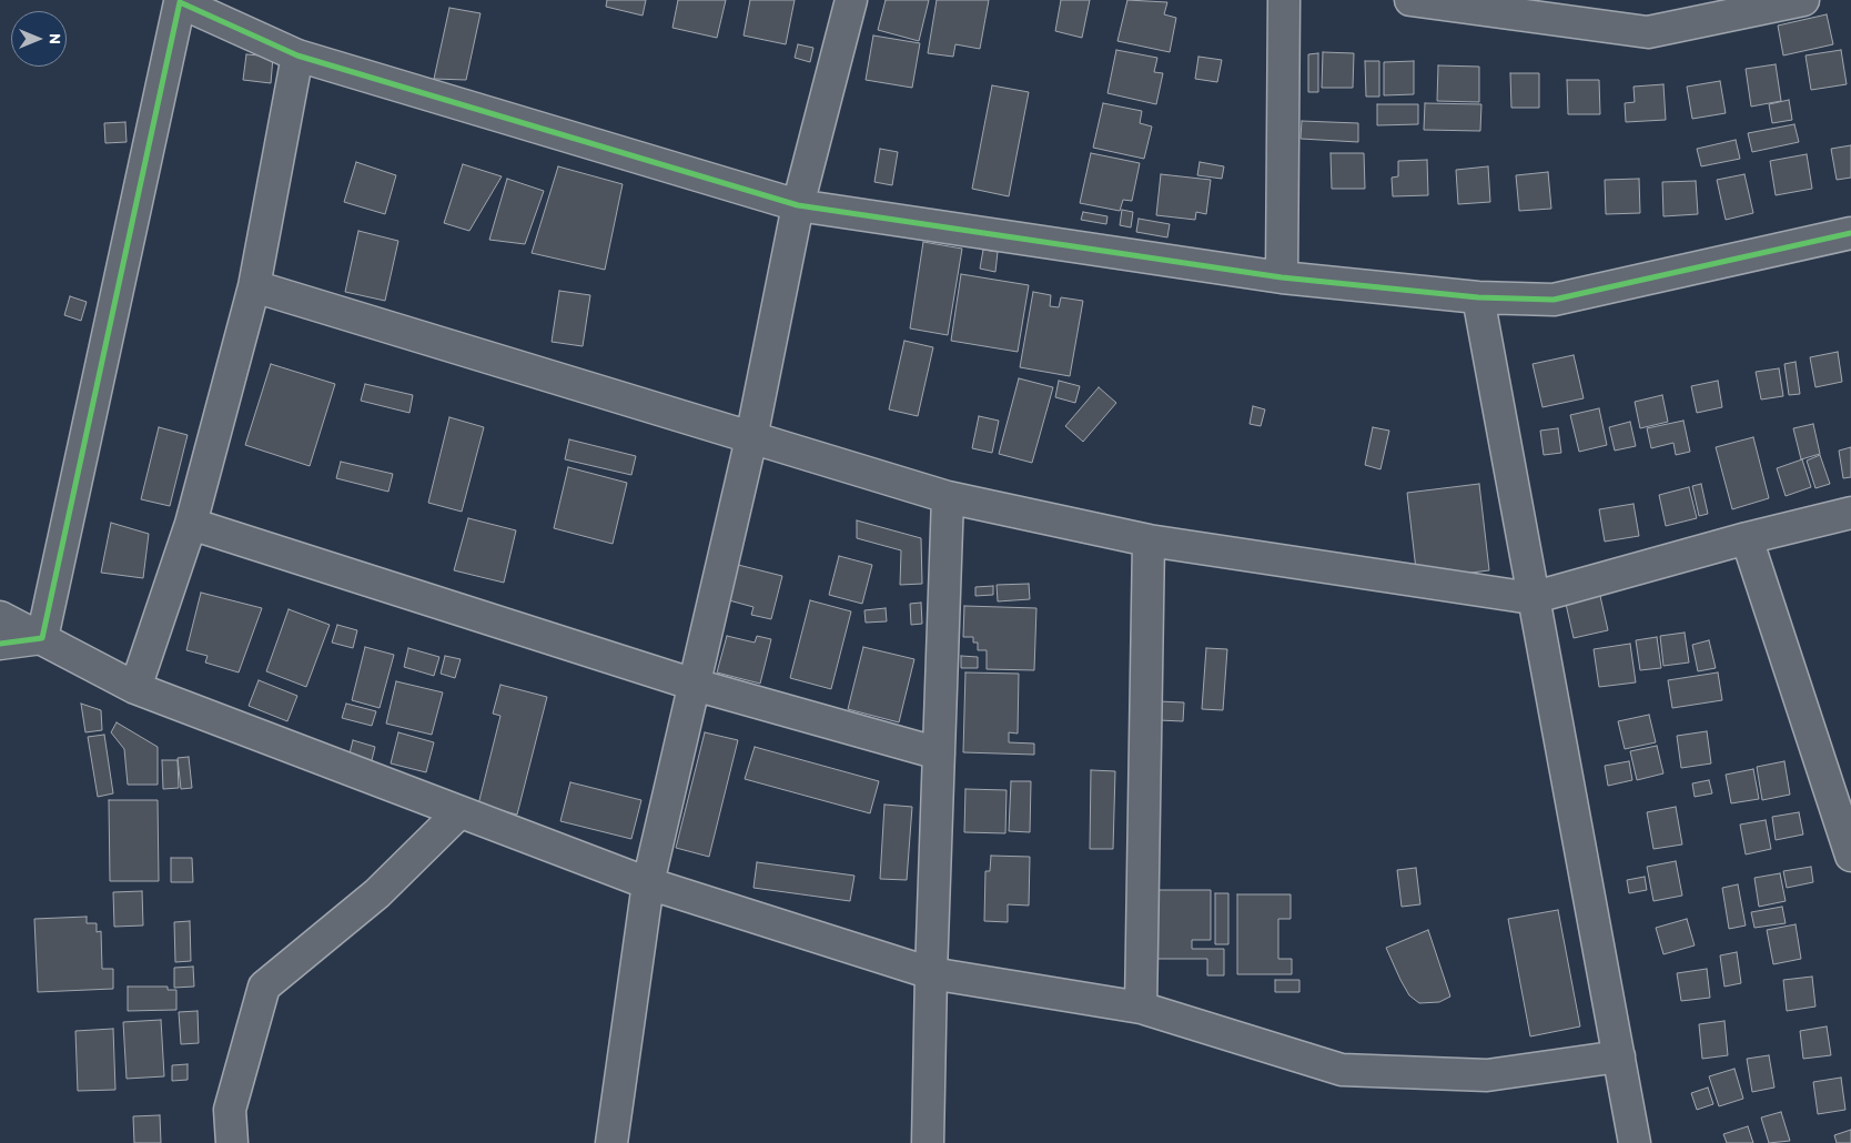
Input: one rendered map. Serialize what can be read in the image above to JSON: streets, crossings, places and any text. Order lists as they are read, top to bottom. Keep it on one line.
{"north":"right"}
